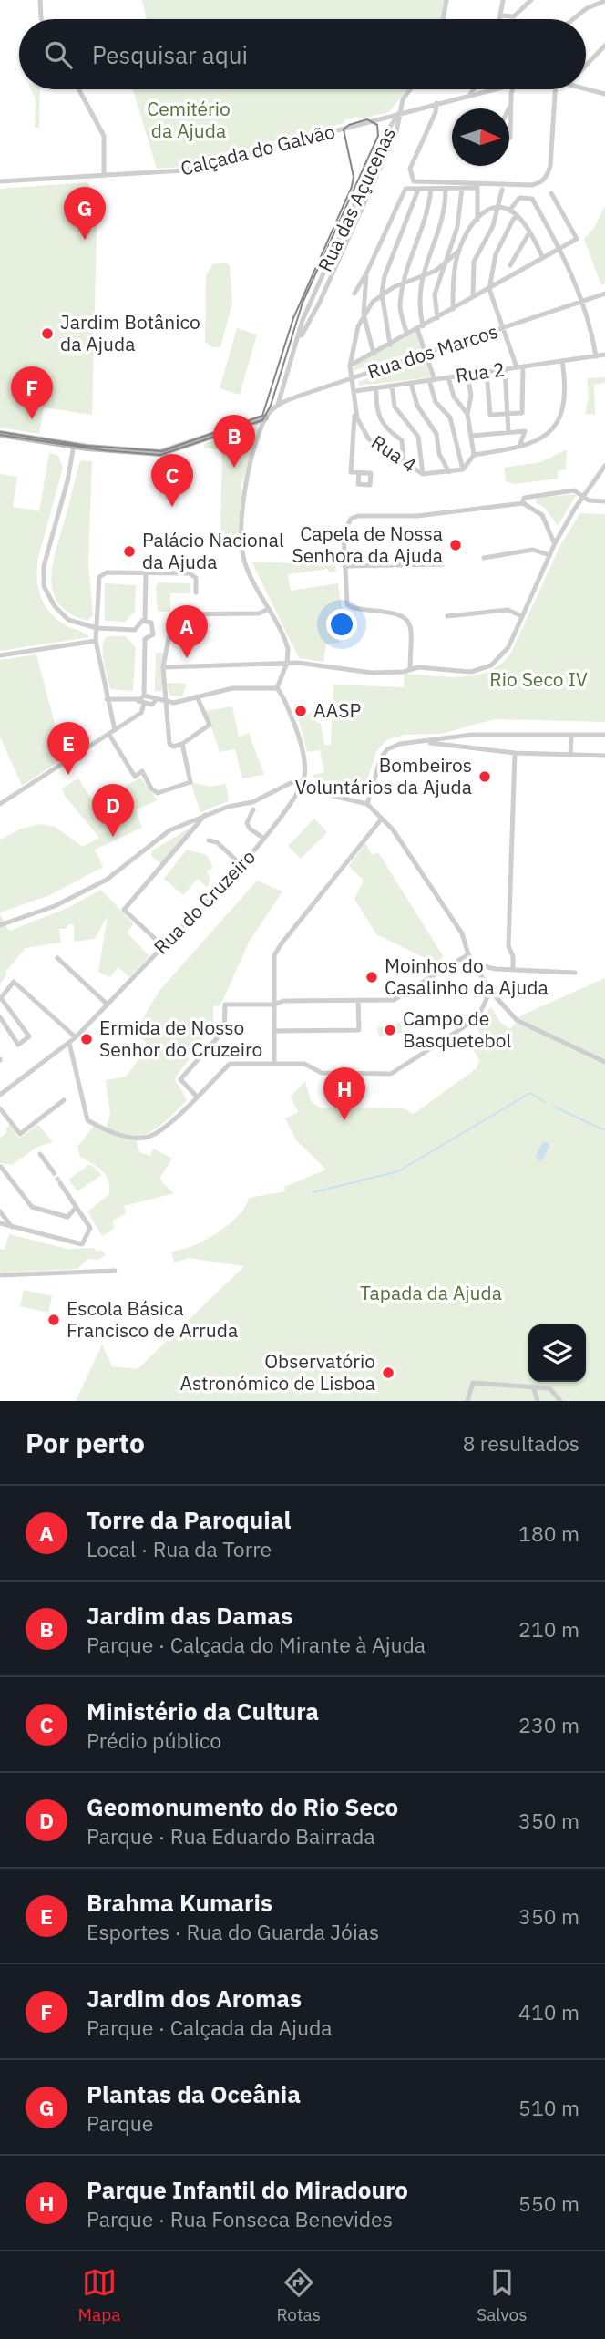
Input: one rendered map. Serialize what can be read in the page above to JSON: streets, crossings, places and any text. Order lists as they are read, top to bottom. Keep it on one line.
{"streets":{"street":["Calçada do Galvão","Rua das Açucenas","Rua dos Marcos","Rua 2","Rua 4","Rua do Cruzeiro"]},"crossings":[["Calçada do Galvão","Rua das Açucenas"],["Rua das Açucenas","Rua dos Marcos"],["Rua dos Marcos","Rua 4"],["Rua 2","Rua 4"]],"parks":["Cemitério da Ajuda","Rio Seco IV","Tapada da Ajuda"],"places":["Jardim Botânico da Ajuda","Capela de Nossa Senhora da Ajuda","Palácio Nacional da Ajuda","AASP","Bombeiros Voluntários da Ajuda","Moinhos do Casalinho da Ajuda","Campo de Basquetebol","Ermida de Nosso Senhor do Cruzeiro","Escola Básica Francisco de Arruda","Observatório Astronómico de Lisboa"],"north":"right","page":{"search":"Pesquisar aqui","pins":["G","F","B","C","A","E","D","H"],"heading":["Por perto","8 resultados"],"list":[{"mark":"A","name":"Torre da Paroquial","note":"Local · Rua da Torre","value":"180 m"},{"mark":"B","name":"Jardim das Damas","note":"Parque · Calçada do Mirante à Ajuda","value":"210 m"},{"mark":"C","name":"Ministério da Cultura","note":"Prédio público","value":"230 m"},{"mark":"D","name":"Geomonumento do Rio Seco","note":"Parque · Rua Eduardo Bairrada","value":"350 m"},{"mark":"E","name":"Brahma Kumaris","note":"Esportes · Rua do Guarda Jóias","value":"350 m"},{"mark":"F","name":"Jardim dos Aromas","note":"Parque · Calçada da Ajuda","value":"410 m"},{"mark":"G","name":"Plantas da Oceânia","note":"Parque","value":"510 m"},{"mark":"H","name":"Parque Infantil do Miradouro","note":"Parque · Rua Fonseca Benevides","value":"550 m"}],"nav":["Mapa","Rotas","Salvos"]}}
